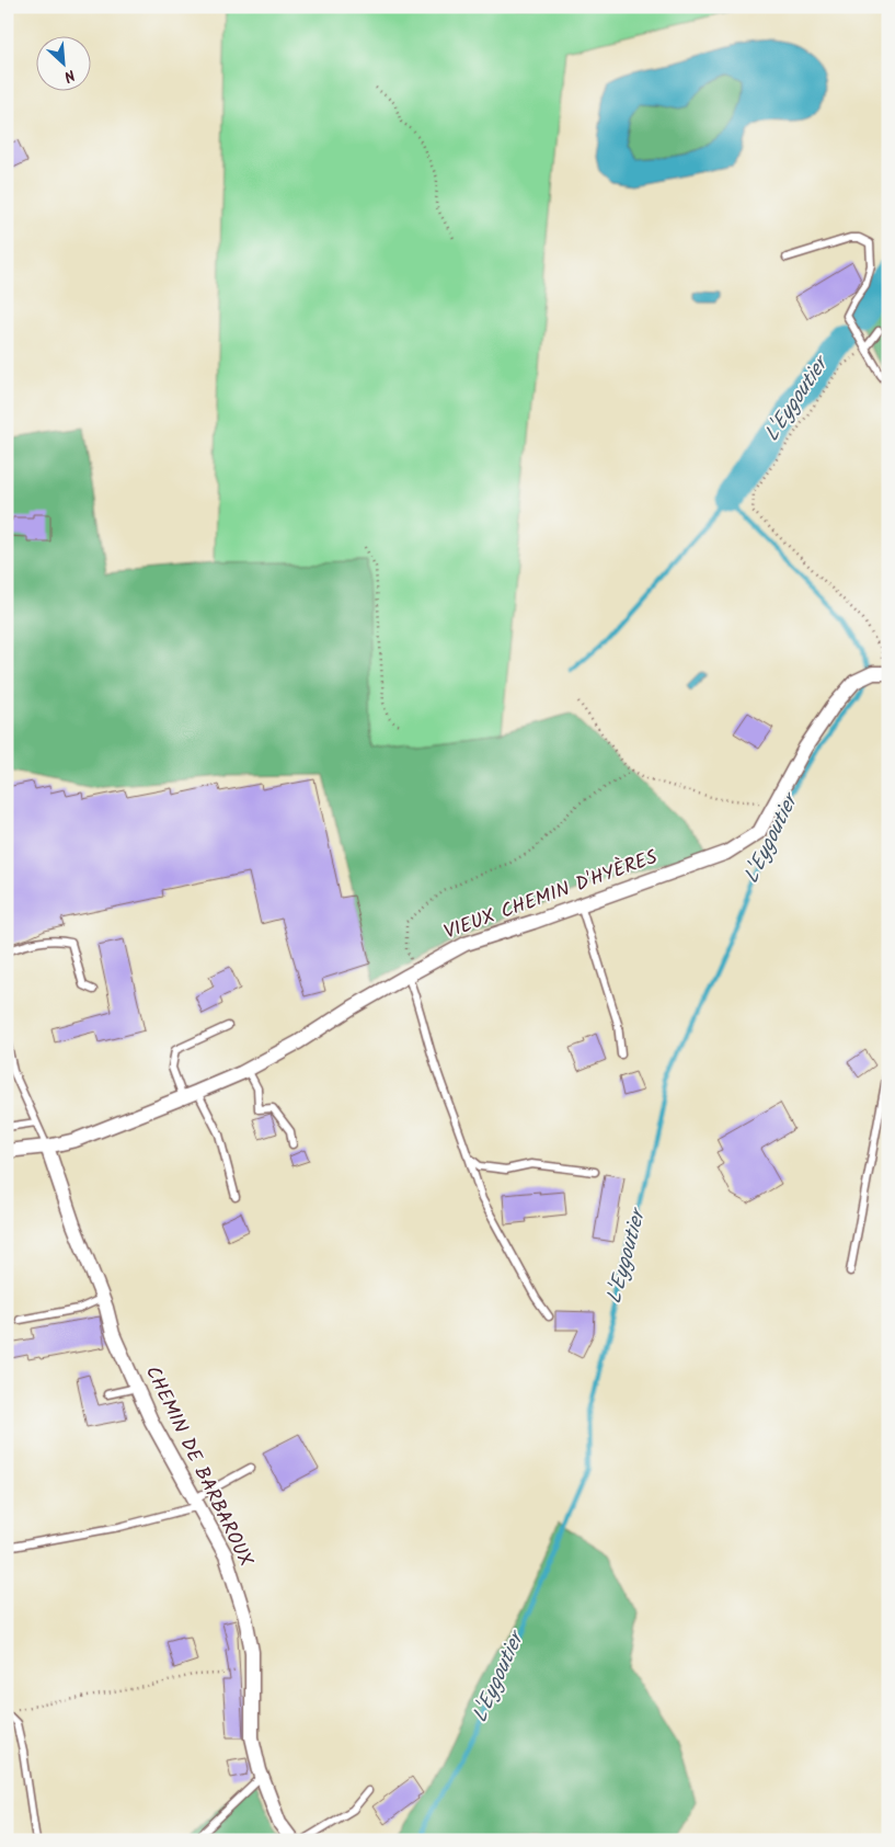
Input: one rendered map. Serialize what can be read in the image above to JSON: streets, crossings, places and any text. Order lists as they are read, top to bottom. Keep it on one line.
{"streets":{"street":["VIEUX CHEMIN D'HYÈRES","CHEMIN DE BARBAROUX"]},"crossings":[["VIEUX CHEMIN D'HYÈRES","CHEMIN DE BARBAROUX"]],"water":["L'Eygoutier"],"north":"bottom right"}
